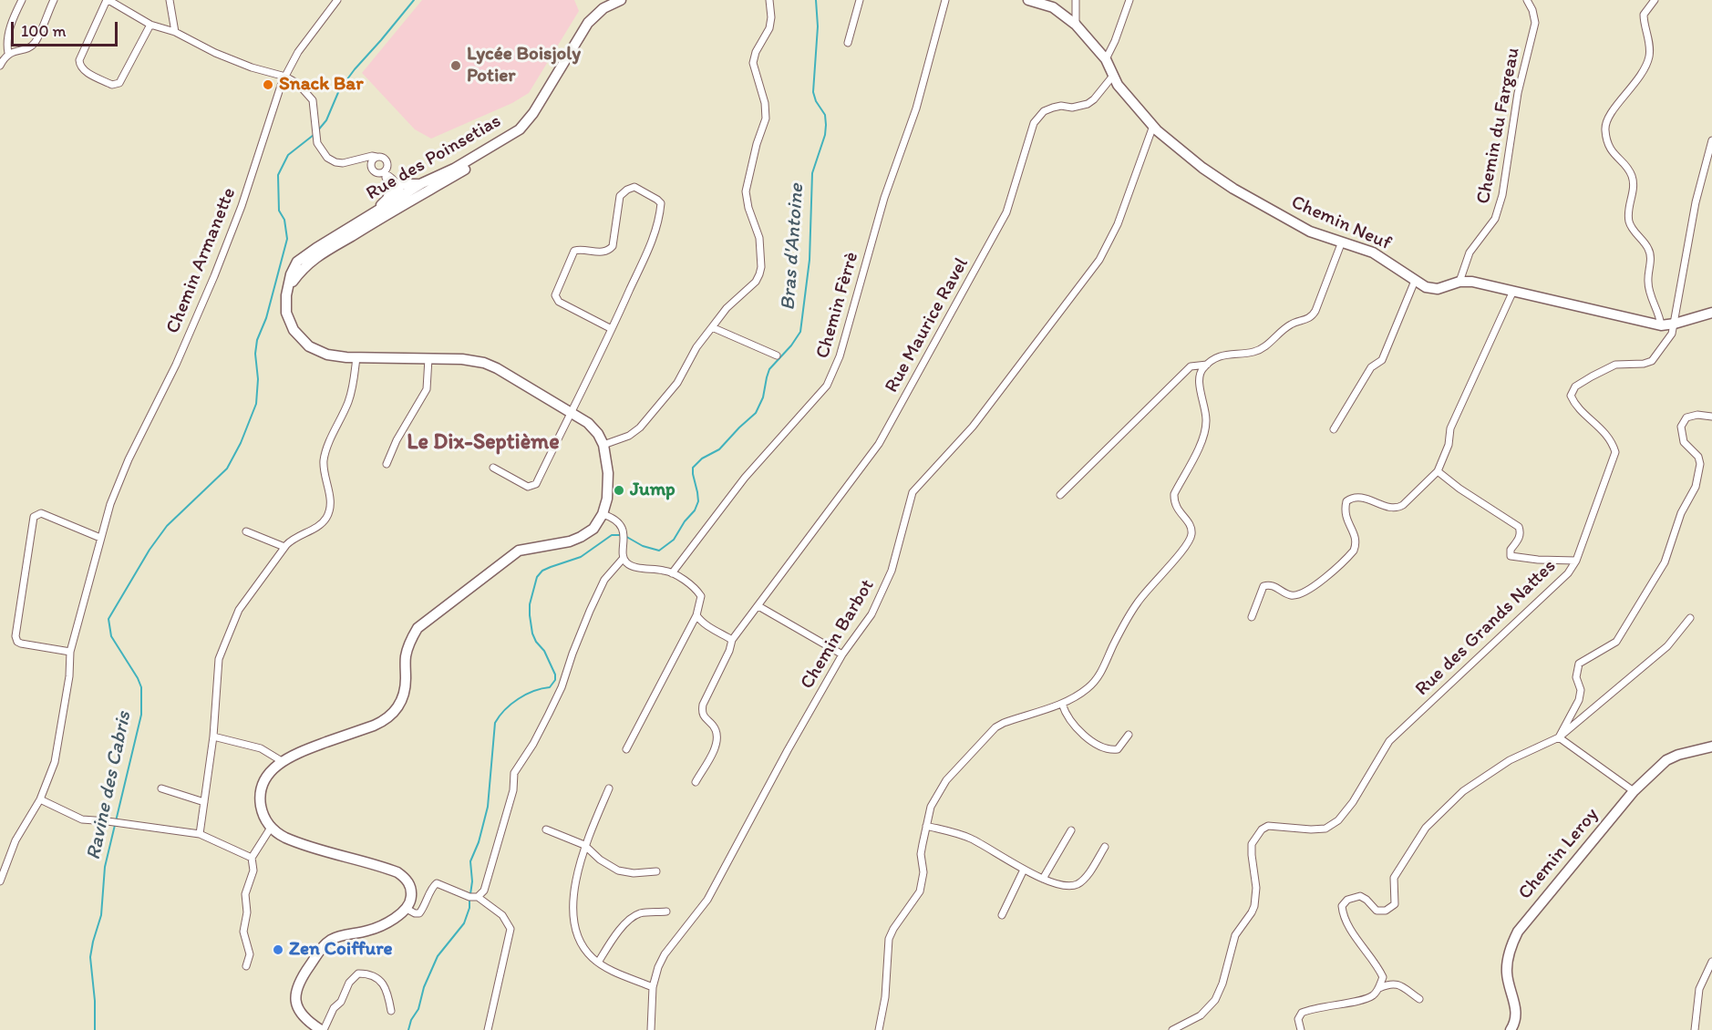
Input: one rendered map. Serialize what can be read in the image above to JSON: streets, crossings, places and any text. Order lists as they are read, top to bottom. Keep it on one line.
{"streets":{"main road":["Rue des Poinsetias","Chemin Neuf","Chemin Leroy"],"street":["Chemin du Fargeau","Chemin Armanette","Chemin Fèrrè","Rue Maurice Ravel","Rue des Grands Nattes","Chemin Barbot"]},"crossings":[["Chemin du Fargeau","Chemin Neuf"],["Chemin Neuf","Rue Maurice Ravel"],["Chemin Neuf","Rue des Grands Nattes"],["Chemin Neuf","Chemin Barbot"]],"districts":["Le Dix-Septième"],"water":["Bras d'Antoine","Ravine des Cabris"],"places":["Lycée Boisjoly Potier","Snack Bar","Jump","Zen Coiffure"],"scale_bar":"100 m"}
